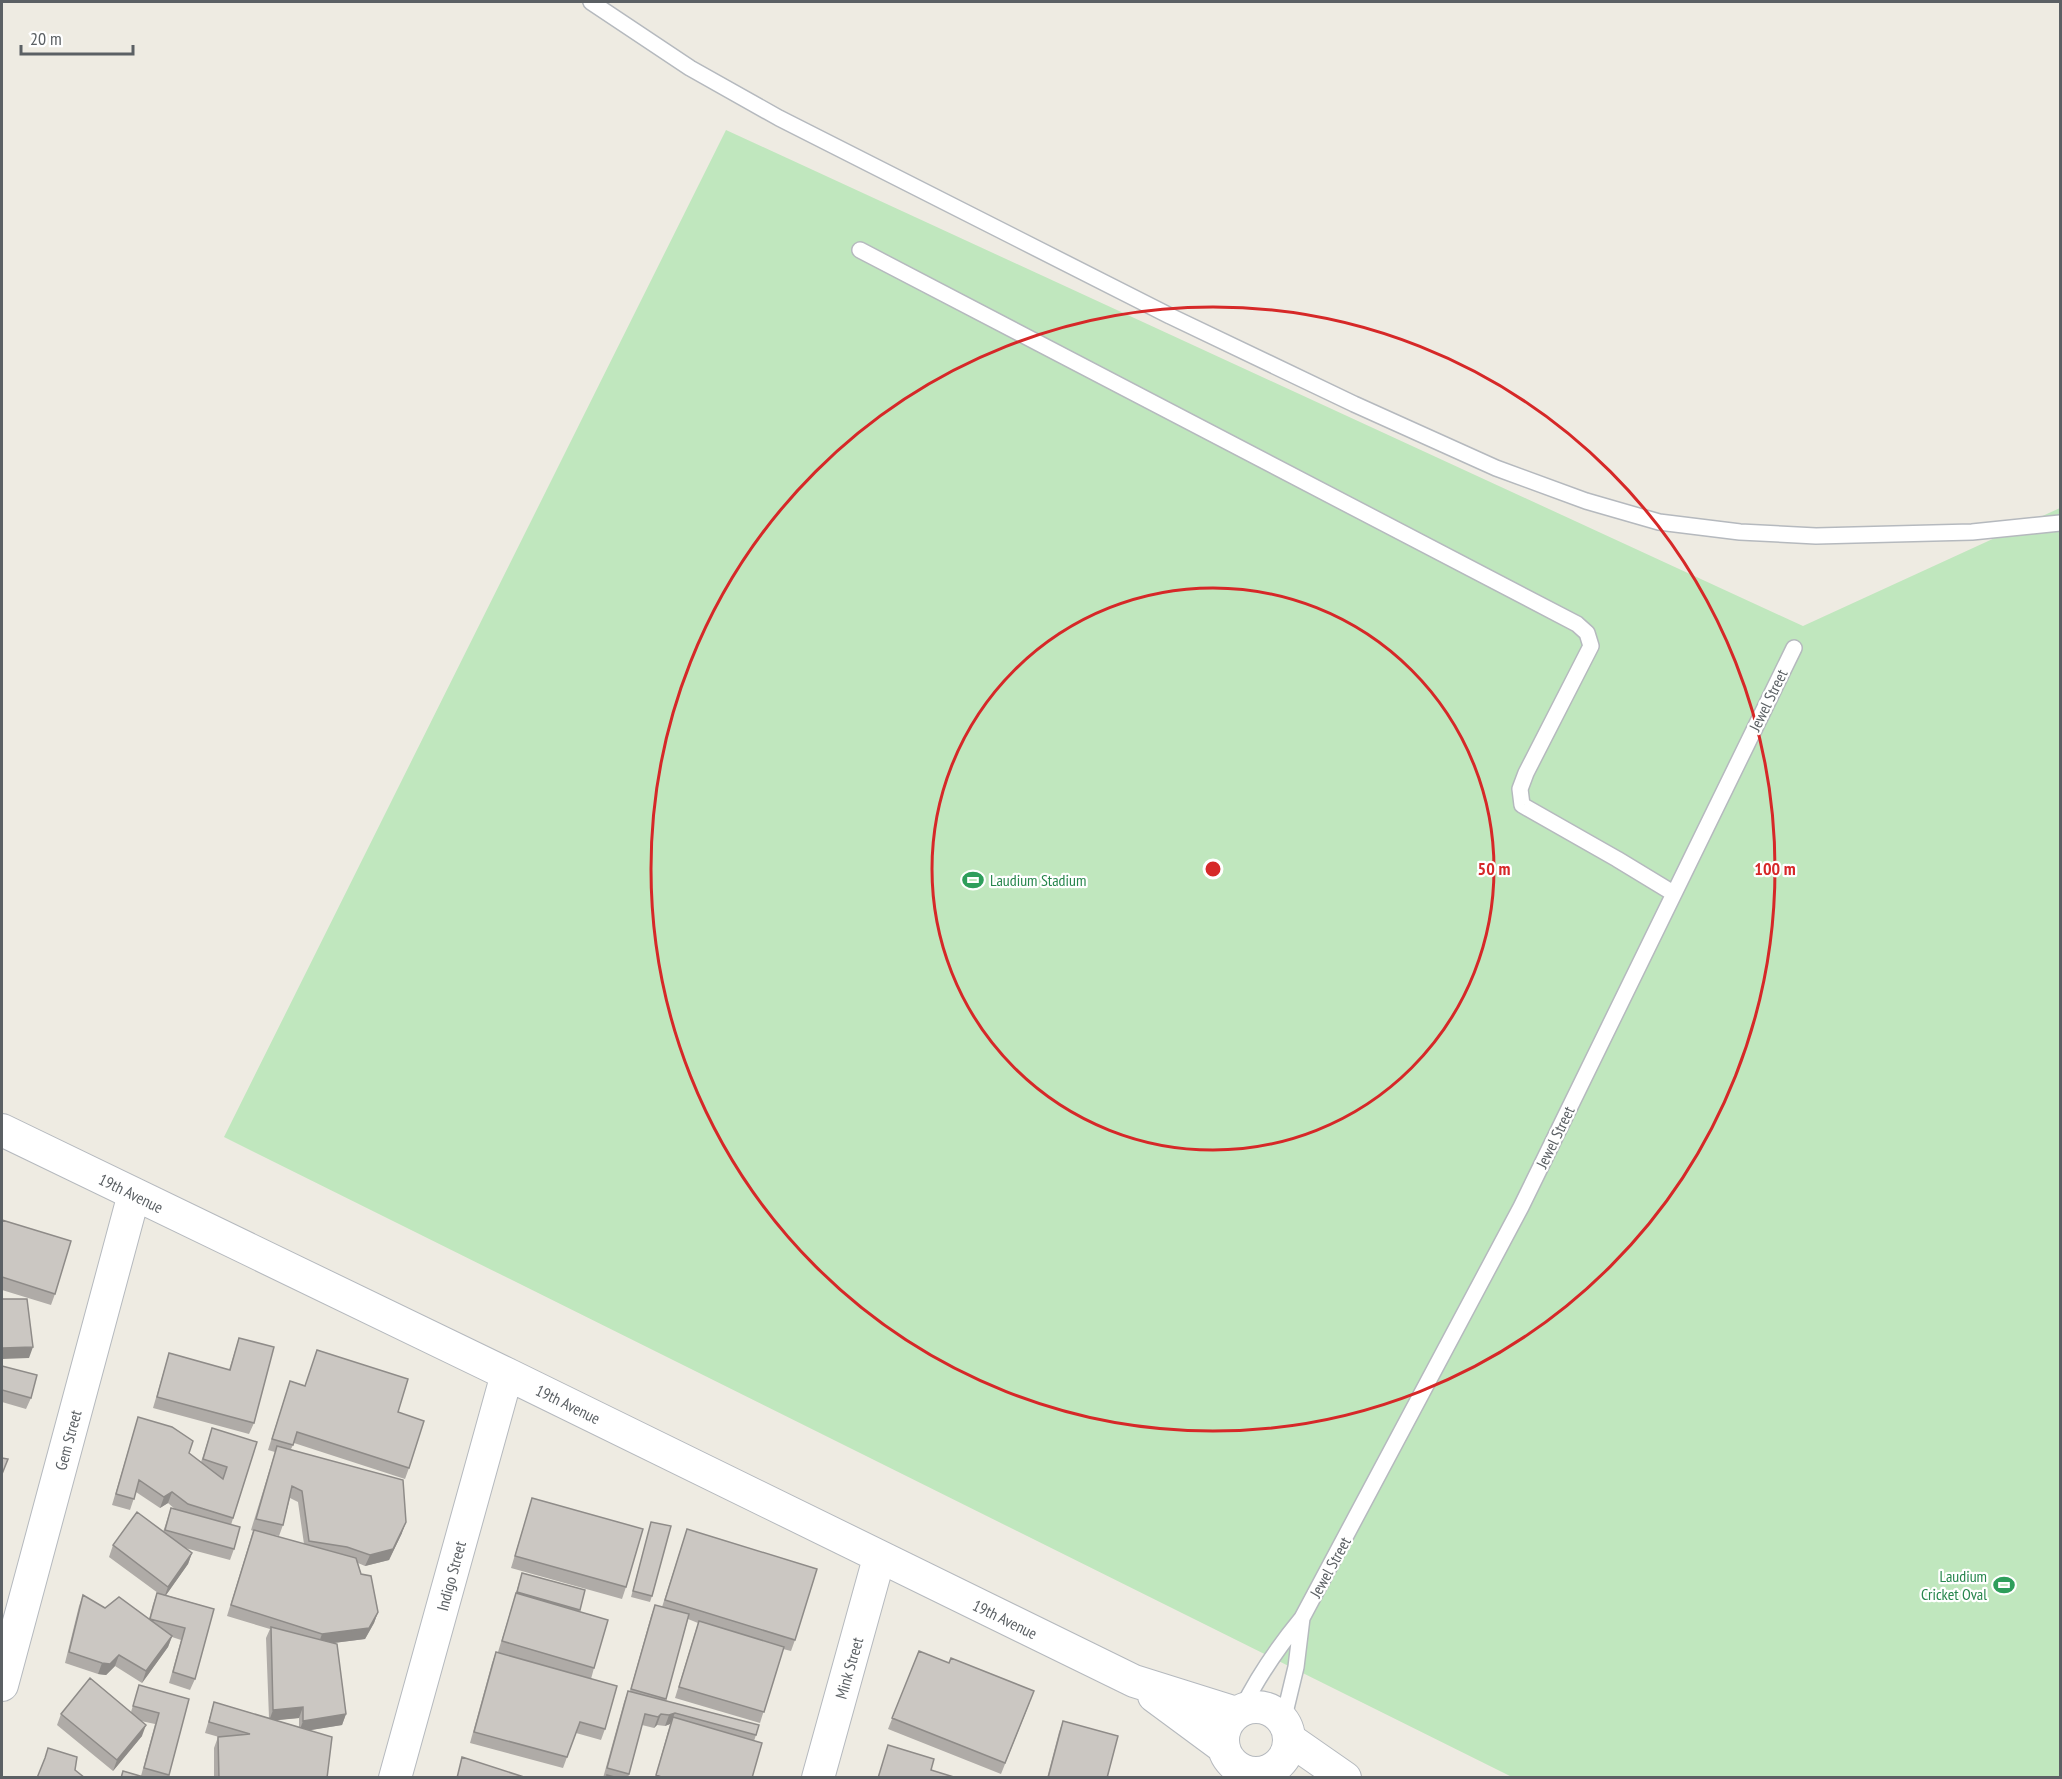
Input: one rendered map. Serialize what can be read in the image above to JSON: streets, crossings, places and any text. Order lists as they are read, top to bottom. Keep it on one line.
{"streets":{"street":["19th Avenue","Gem Street","Indigo Street","Mink Street"],"lane":["Jewel Street"]},"crossings":[["Jewel Street","19th Avenue"],["19th Avenue","Gem Street"],["19th Avenue","Indigo Street"],["19th Avenue","Mink Street"]],"places":{"sports":["Laudium Stadium","Laudium Cricket Oval"]},"scale_bar":"20 m","rings":["50 m","100 m"]}
